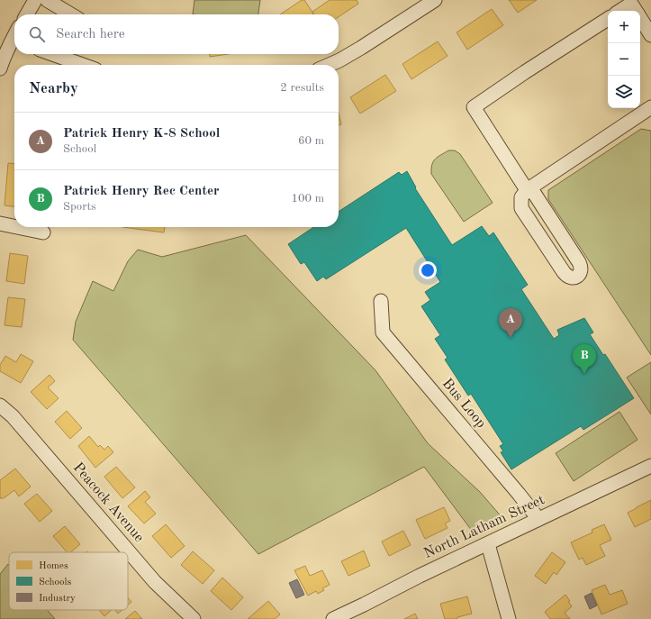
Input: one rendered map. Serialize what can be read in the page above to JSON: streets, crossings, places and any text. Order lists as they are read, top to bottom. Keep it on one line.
{"streets":{"street":["Bus Loop","Peacock Avenue","North Latham Street"]},"crossings":[["Bus Loop","North Latham Street"]],"legend":["Homes","Schools","Industry"],"page":{"map_buttons":["+","−"],"search":"Search here","heading":["Nearby","2 results"],"list":[{"mark":"A","name":"Patrick Henry K-8 School","note":"School","value":"60 m"},{"mark":"B","name":"Patrick Henry Rec Center","note":"Sports","value":"100 m"}],"pins":["A","B"]}}
